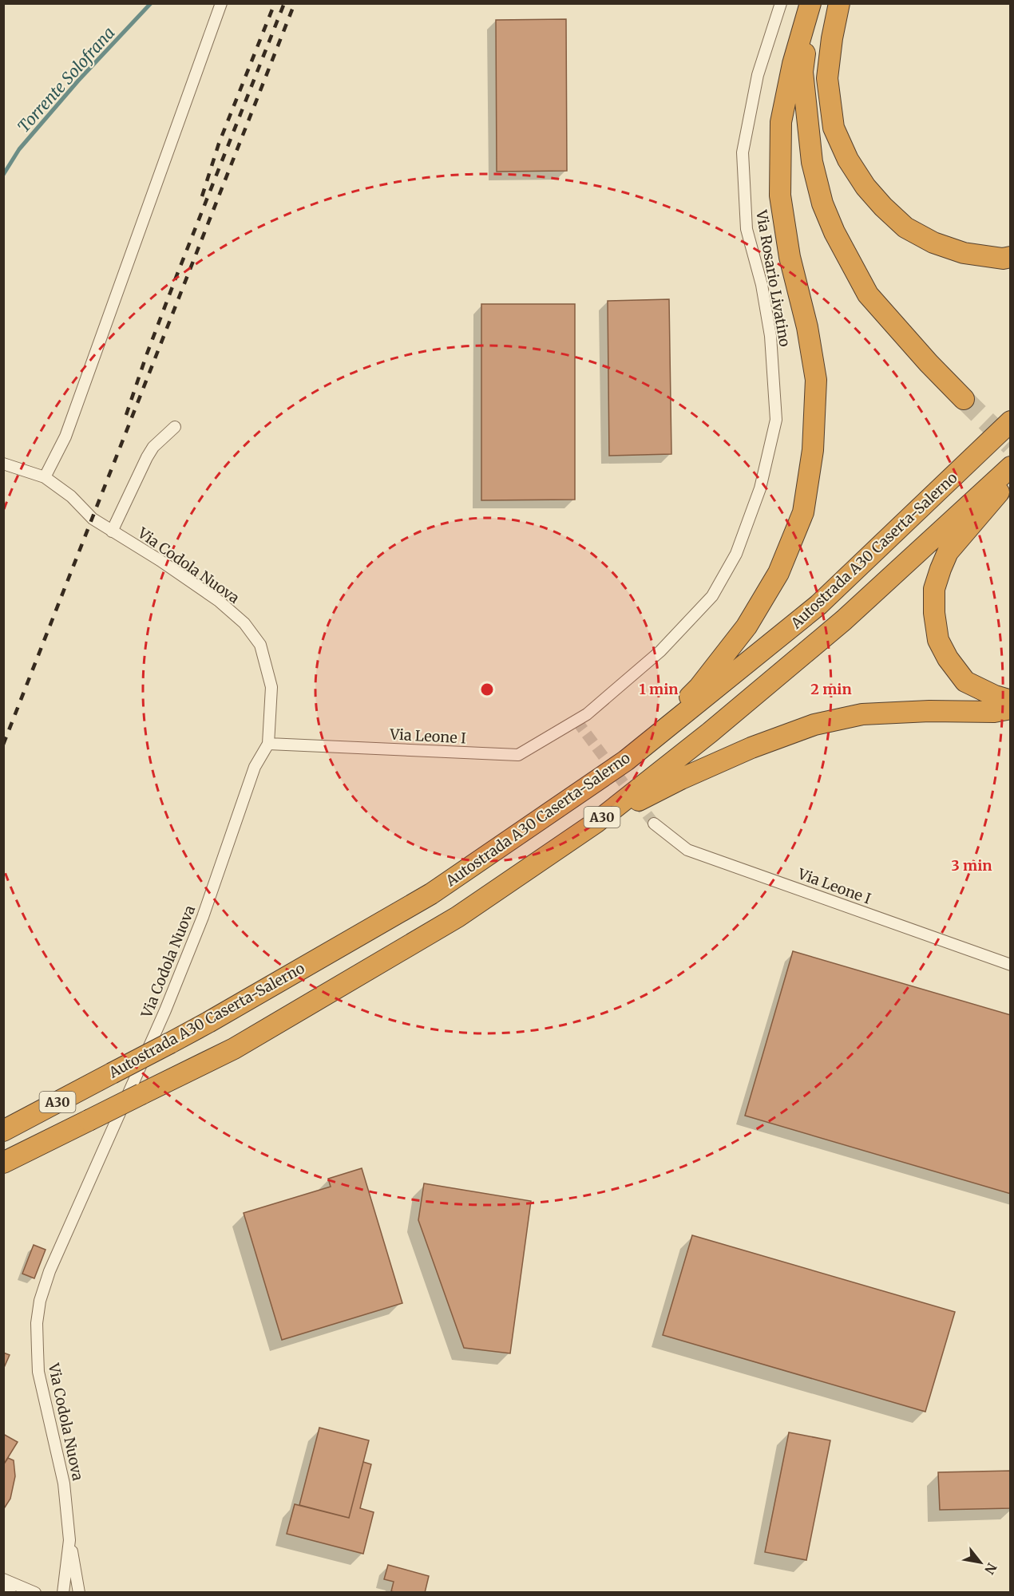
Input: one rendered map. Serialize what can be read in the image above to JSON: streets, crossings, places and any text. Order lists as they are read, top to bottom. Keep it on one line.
{"streets":{"highway":["Autostrada A30 Caserta-Salerno","A30"],"street":["Via Rosario Livatino","Via Codola Nuova","Via Leone I"]},"crossings":[["Via Rosario Livatino","Via Leone I"],["Via Codola Nuova","Via Leone I"]],"water":["Torrente Solofrana"],"north":"bottom right","rings":["1 min","2 min","3 min"]}
